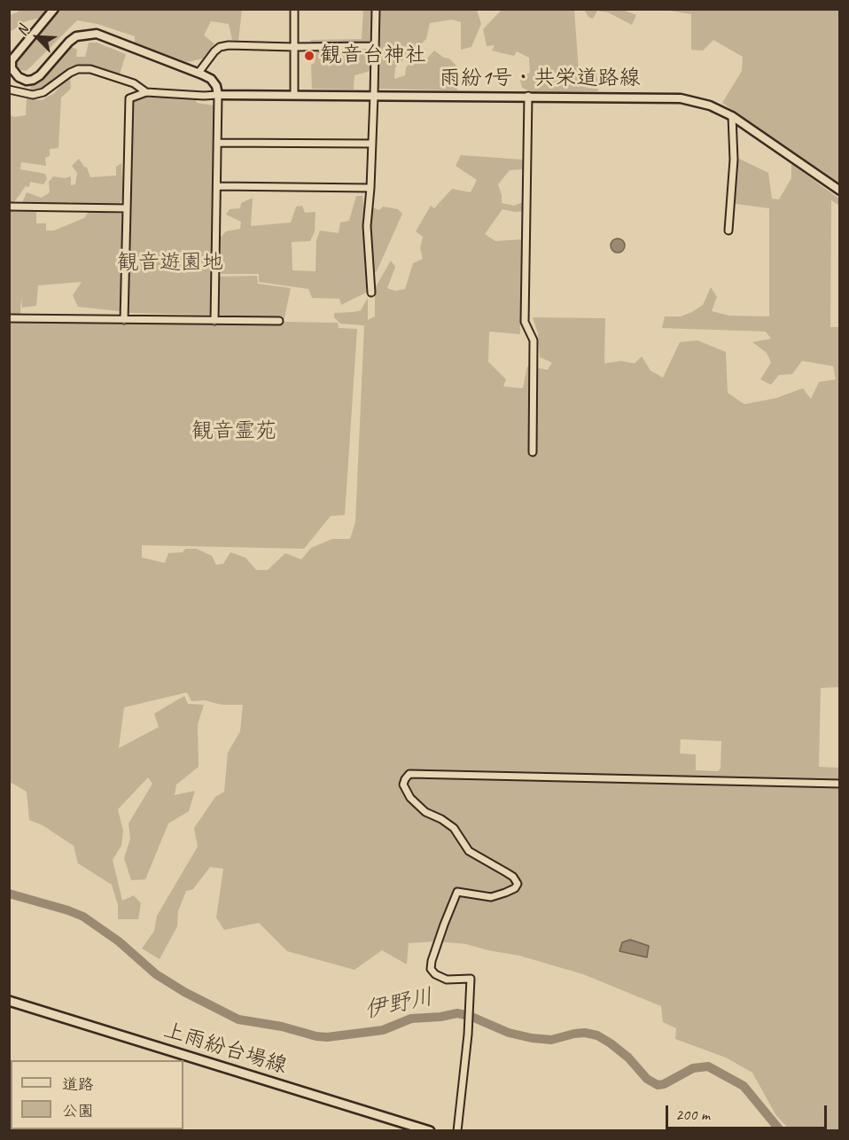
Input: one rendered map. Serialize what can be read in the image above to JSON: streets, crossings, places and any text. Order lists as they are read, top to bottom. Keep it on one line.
{"streets":{"main road":["上雨紛台場線"],"street":["雨紛1号・共栄道路線"]},"water":["伊野川"],"parks":["観音遊園地","観音霊苑"],"places":["観音台神社"],"legend":["道路","公園"],"scale_bar":"200 m","north":"top left"}
